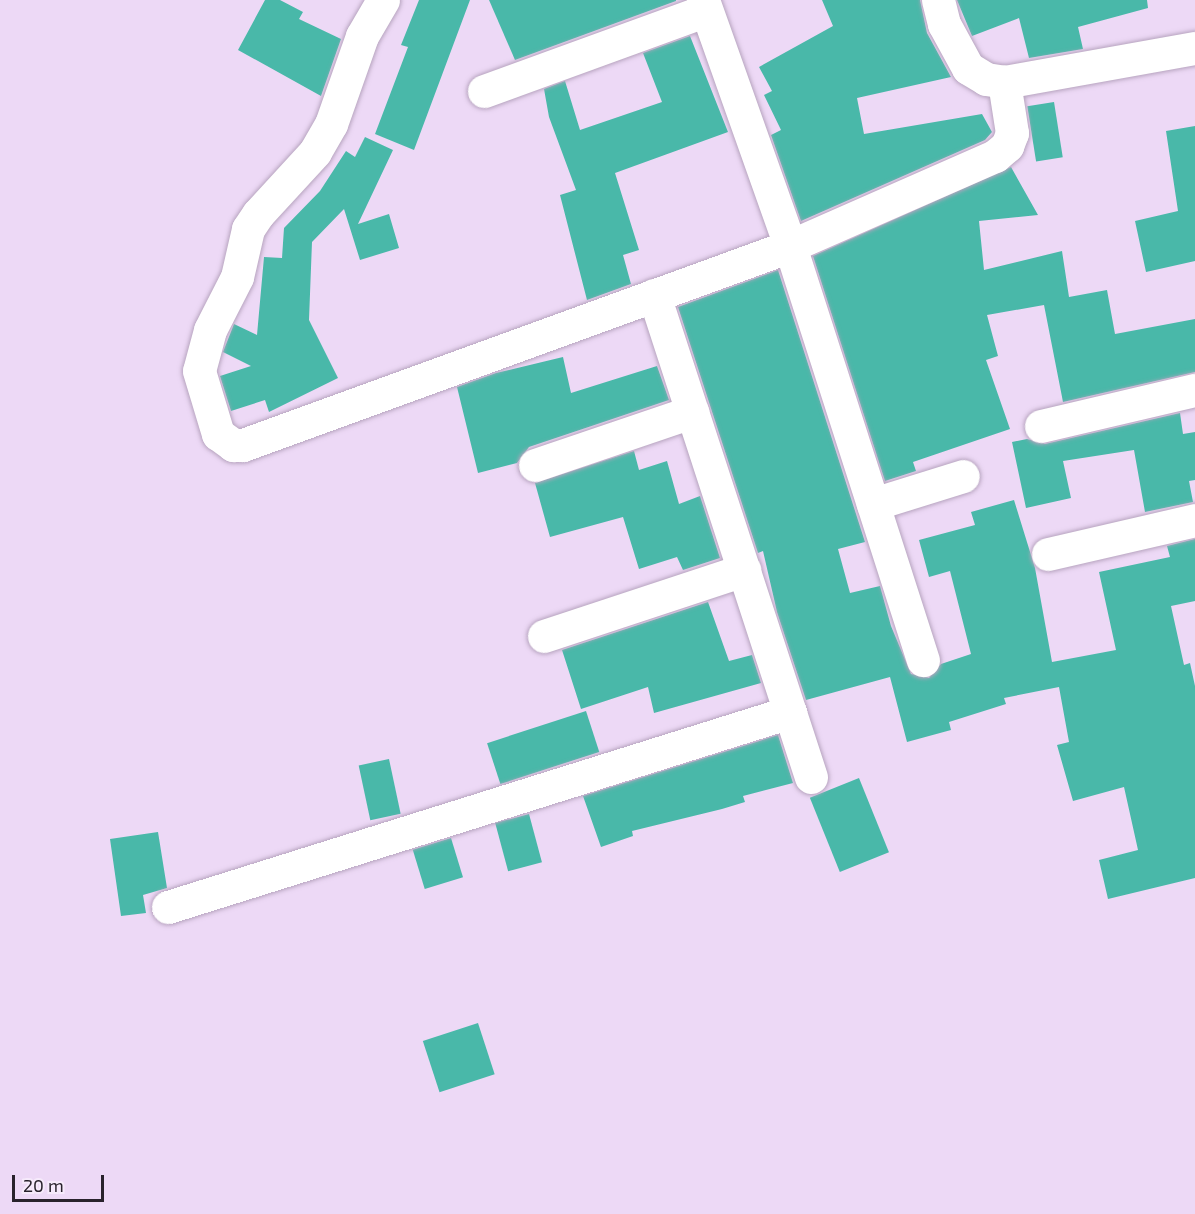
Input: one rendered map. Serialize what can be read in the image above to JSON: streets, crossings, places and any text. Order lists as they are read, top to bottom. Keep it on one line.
{"scale_bar":"20 m"}
